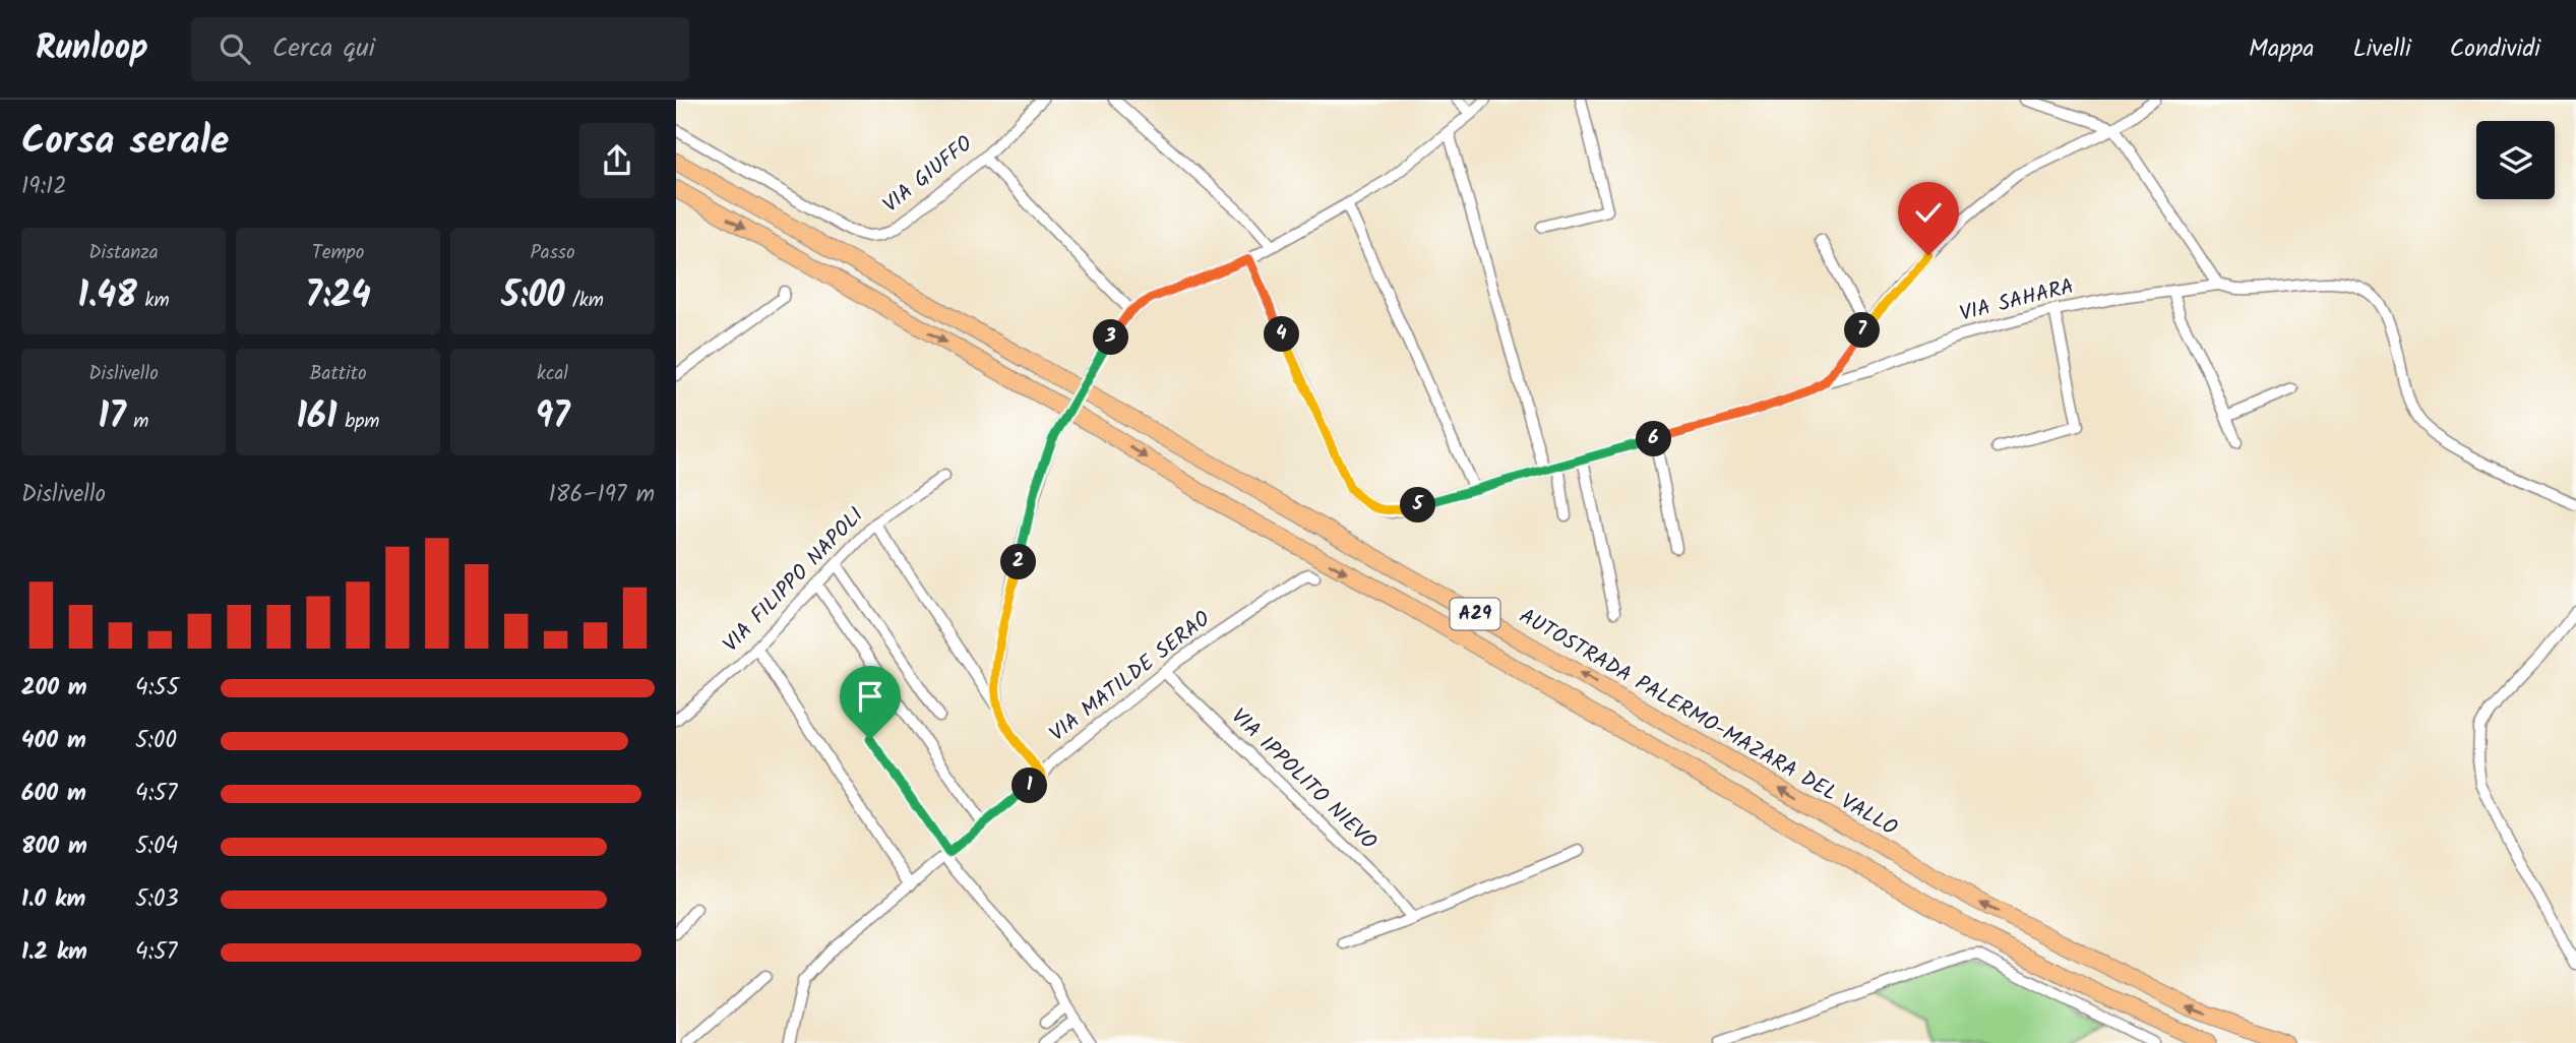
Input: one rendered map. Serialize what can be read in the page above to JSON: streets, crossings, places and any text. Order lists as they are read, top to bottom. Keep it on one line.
{"streets":{"highway":["A29","AUTOSTRADA PALERMO-MAZARA DEL VALLO"],"street":["VIA GIUFFO","VIA SAHARA","VIA FILIPPO NAPOLI","VIA MATILDE SERAO","VIA IPPOLITO NIEVO"]},"crossings":[["VIA MATILDE SERAO","VIA IPPOLITO NIEVO"]],"page":{"header":"Runloop","search":"Cerca qui","nav":["Mappa","Livelli","Condividi"],"heading":["Corsa serale","19:12"],"stats":[["Distanza","1.48 km"],["Tempo","7:24"],["Passo","5:00 /km"],["Dislivello","17 m"],["Battito","161 bpm"],["kcal","97"]],"pins":["7","4","3","6","5","2","1"],"chart":["Dislivello","186–197 m"],"list":[{"name":"200 m","note":"4:55"},{"name":"400 m","note":"5:00"},{"name":"600 m","note":"4:57"},{"name":"800 m","note":"5:04"},{"name":"1.0 km","note":"5:03"},{"name":"1.2 km","note":"4:57"}]}}
